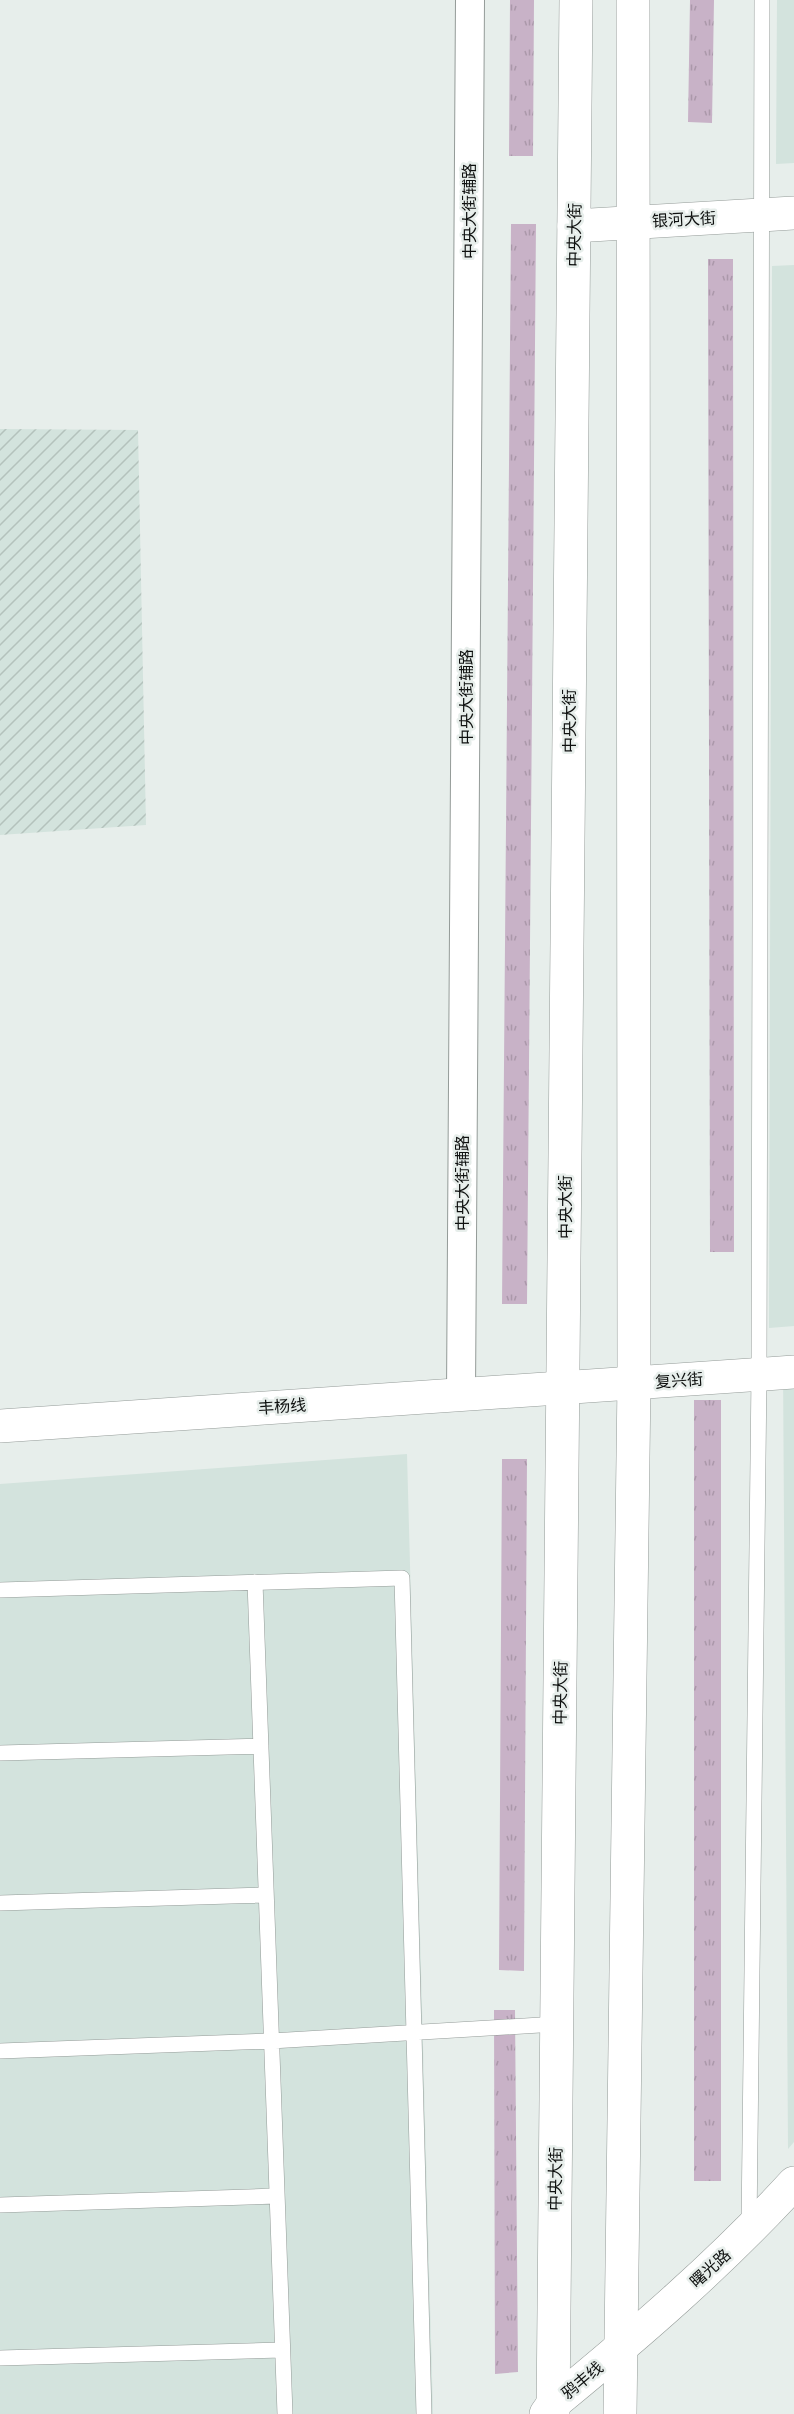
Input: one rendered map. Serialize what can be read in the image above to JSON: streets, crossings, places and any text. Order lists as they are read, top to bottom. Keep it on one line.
{"streets":{"main road":["银河大街","中央大街","复兴街","丰杨线","曙光路","鸦丰线"],"street":["中央大街辅路"]},"crossings":[["中央大街辅路","丰杨线"],["银河大街","中央大街"],["中央大街","复兴街"],["中央大街","丰杨线"],["中央大街","鸦丰线"],["复兴街","丰杨线"],["曙光路","鸦丰线"]]}
